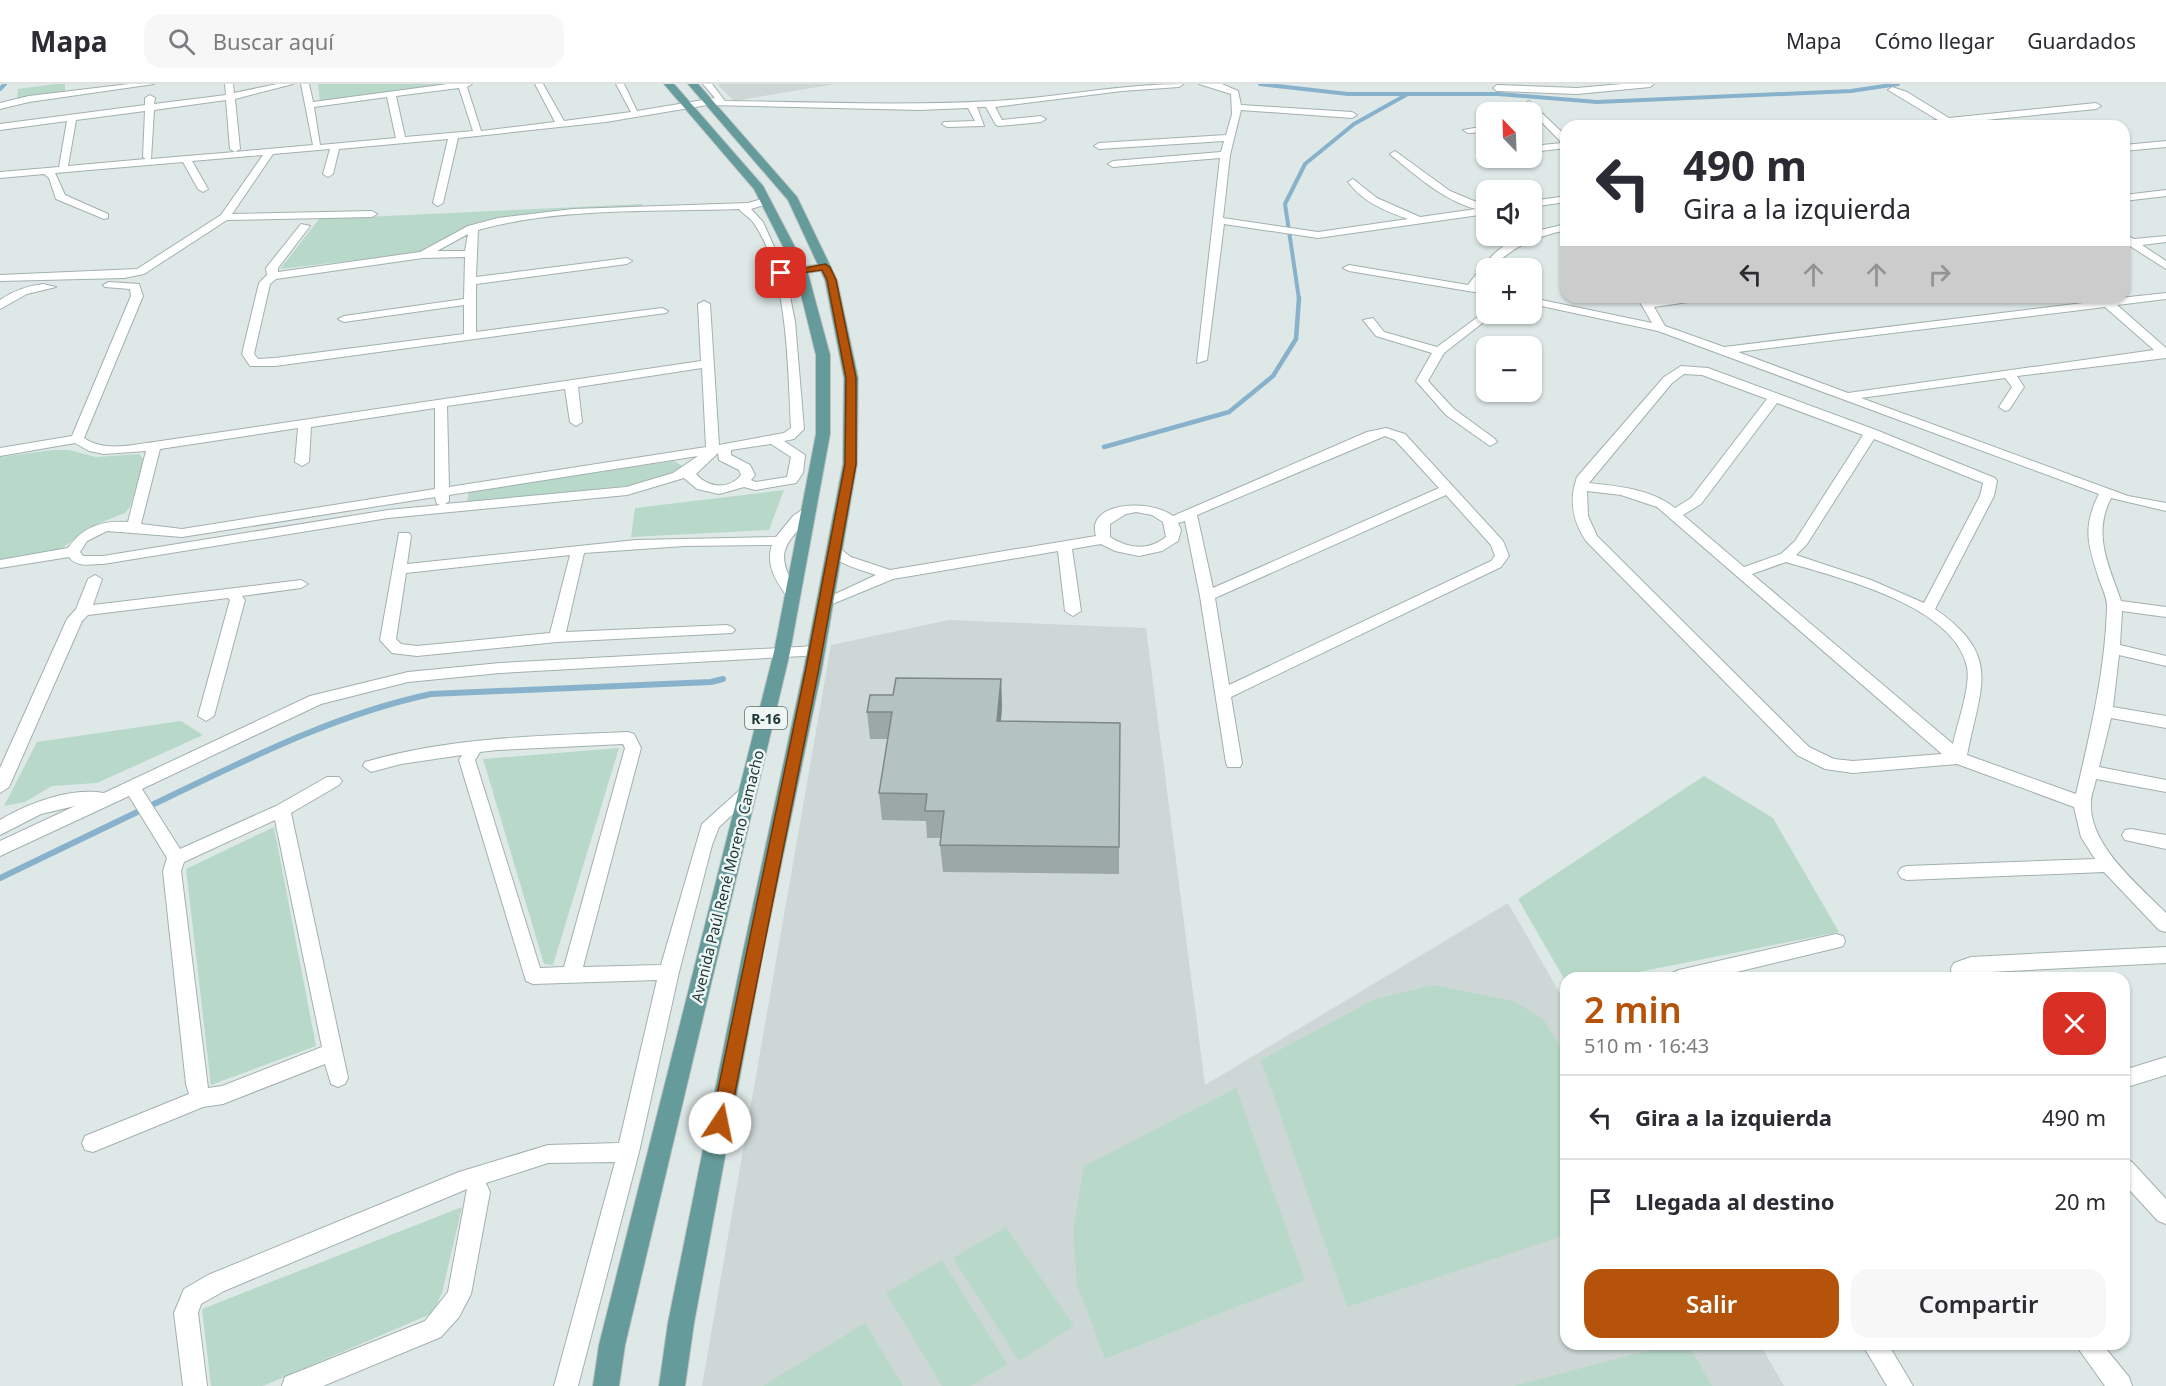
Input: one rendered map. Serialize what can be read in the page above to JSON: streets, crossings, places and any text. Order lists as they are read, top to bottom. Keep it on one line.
{"streets":{"main road":["R-16","Avenida Paúl René Moreno Camacho"]},"north":"top left","page":{"header":"Mapa","search":"Buscar aquí","nav":["Mapa","Cómo llegar","Guardados"],"map_buttons":["+","−"],"turn":["490 m","Gira a la izquierda"],"heading":["2 min","510 m · 16:43"],"list":[{"name":"Gira a la izquierda","value":"490 m"},{"name":"Llegada al destino","value":"20 m"}],"buttons":["Salir","Compartir"]}}
